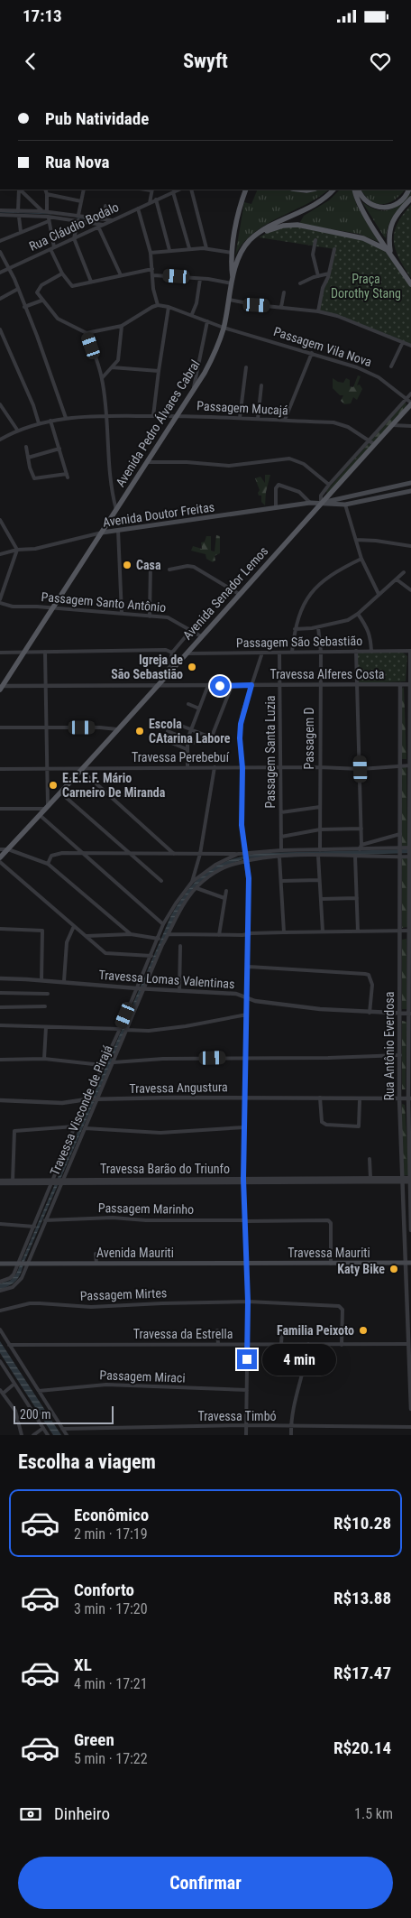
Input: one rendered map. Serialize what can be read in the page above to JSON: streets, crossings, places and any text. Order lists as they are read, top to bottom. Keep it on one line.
{"streets":{"main road":["Avenida Pedro Álvares Cabral","Avenida Doutor Freitas","Avenida Senador Lemos","Avenida Mauriti","Travessa Mauriti"],"street":["Rua Cláudio Bodalo","Passagem Vila Nova","Passagem Mucajá","Passagem Santo Antônio","Passagem São Sebastião","Travessa Alferes Costa","Passagem D","Passagem Santa Luzia","Travessa Perebebuí","Travessa Lomas Valentinas","Rua Antônio Everdosa","Travessa Angustura","Travessa Visconde de Pirajá","Travessa Barão do Triunfo","Passagem Marinho","Passagem Mirtes","Travessa da Estrella","Passagem Miraci","Travessa Timbó"]},"crossings":[["Passagem Vila Nova","Avenida Pedro Álvares Cabral"],["Passagem Vila Nova","Avenida Senador Lemos"],["Passagem Mucajá","Avenida Pedro Álvares Cabral"],["Passagem Mucajá","Avenida Senador Lemos"],["Avenida Pedro Álvares Cabral","Avenida Doutor Freitas"],["Avenida Pedro Álvares Cabral","Passagem Santo Antônio"],["Avenida Pedro Álvares Cabral","Travessa Alferes Costa"],["Avenida Doutor Freitas","Avenida Senador Lemos"],["Avenida Senador Lemos","Passagem Santo Antônio"],["Avenida Senador Lemos","Passagem São Sebastião"],["Avenida Senador Lemos","Travessa Alferes Costa"],["Avenida Senador Lemos","Travessa Perebebuí"],["Passagem São Sebastião","Passagem D"],["Passagem São Sebastião","Passagem Santa Luzia"],["Passagem São Sebastião","Rua Antônio Everdosa"],["Travessa Alferes Costa","Passagem D"],["Travessa Alferes Costa","Passagem Santa Luzia"],["Travessa Alferes Costa","Rua Antônio Everdosa"],["Passagem D","Travessa Perebebuí"],["Passagem D","Travessa Visconde de Pirajá"],["Passagem Santa Luzia","Travessa Perebebuí"],["Passagem Santa Luzia","Travessa Visconde de Pirajá"],["Travessa Perebebuí","Rua Antônio Everdosa"],["Travessa Lomas Valentinas","Rua Antônio Everdosa"],["Travessa Lomas Valentinas","Travessa Visconde de Pirajá"],["Rua Antônio Everdosa","Travessa Angustura"],["Rua Antônio Everdosa","Travessa Visconde de Pirajá"],["Rua Antônio Everdosa","Travessa Barão do Triunfo"],["Rua Antônio Everdosa","Travessa Mauriti"],["Rua Antônio Everdosa","Travessa da Estrella"],["Travessa Angustura","Travessa Visconde de Pirajá"],["Travessa Visconde de Pirajá","Travessa Barão do Triunfo"],["Travessa Visconde de Pirajá","Passagem Marinho"],["Travessa Visconde de Pirajá","Avenida Mauriti"],["Passagem Marinho","Travessa Mauriti"],["Avenida Mauriti","Travessa Mauriti"],["Passagem Mirtes","Travessa da Estrella"]],"parks":["Praça Dorothy Stang"],"places":["Casa","Igreja de São Sebastião","Escola CAtarina Labore","E.E.E.F. Mário Carneiro De Miranda","Katy Bike","Familia Peixoto"],"scale_bar":"200 m","page":{"status":"17:13","header":"Swyft","banner":["Pub Natividade","Rua Nova"],"bubble":"4 min","scale":"200 m","heading":"Escolha a viagem","list":[{"name":"Econômico","note":"2 min · 17:19","value":"R$10.28"},{"name":"Conforto","note":"3 min · 17:20","value":"R$13.88"},{"name":"XL","note":"4 min · 17:21","value":"R$17.47"},{"name":"Green","note":"5 min · 17:22","value":"R$20.14"}],"pay":["Dinheiro","1.5 km"],"buttons":"Confirmar"}}
